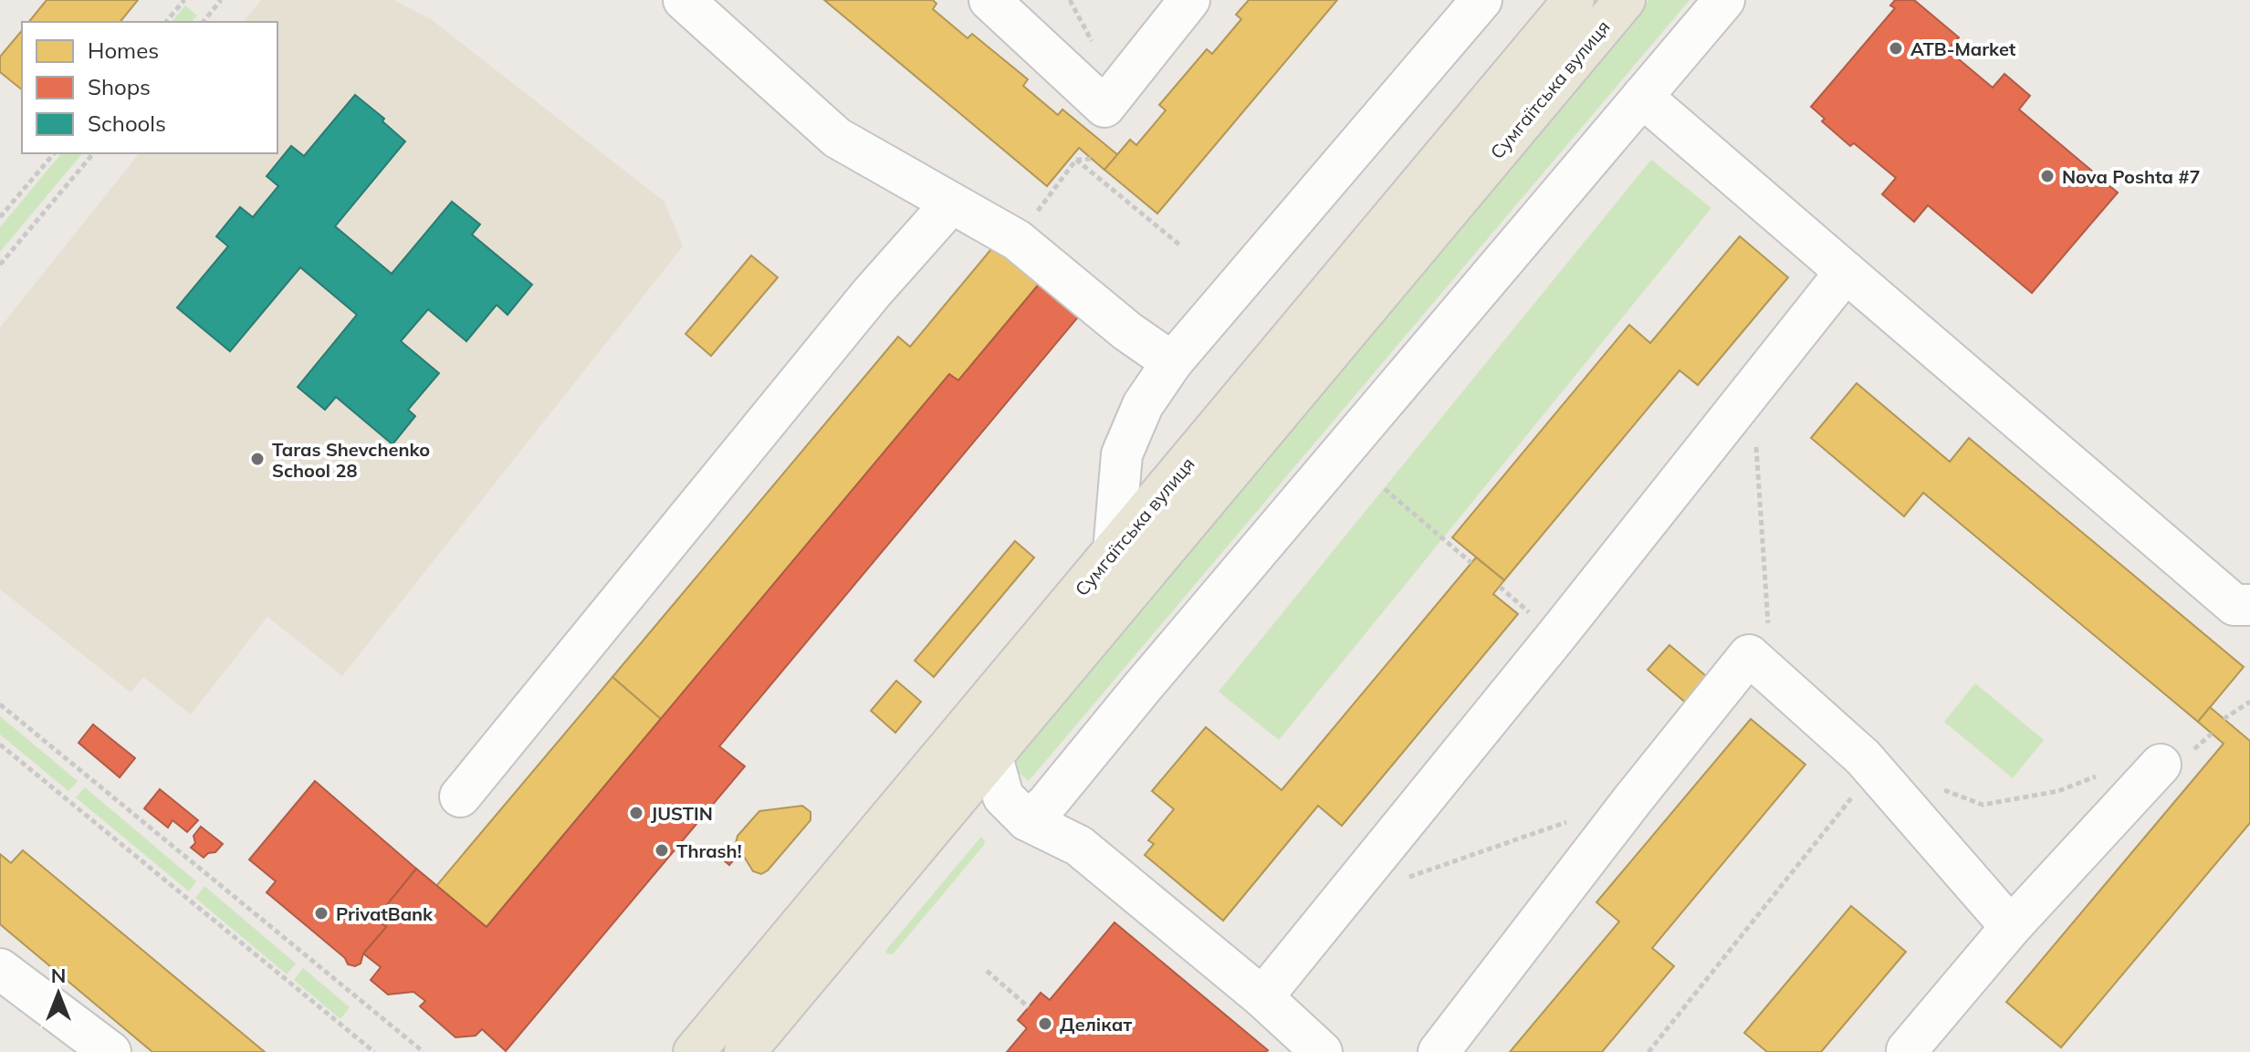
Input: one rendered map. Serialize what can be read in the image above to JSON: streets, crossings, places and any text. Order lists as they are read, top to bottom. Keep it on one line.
{"streets":{"main road":["Сумгаїтська вулиця"]},"places":["ATB-Market","Nova Poshta #7","Taras Shevchenko School 28","JUSTIN","Thrash!","PrivatBank","Делікат"],"legend":["Homes","Shops","Schools"],"north":"top"}
